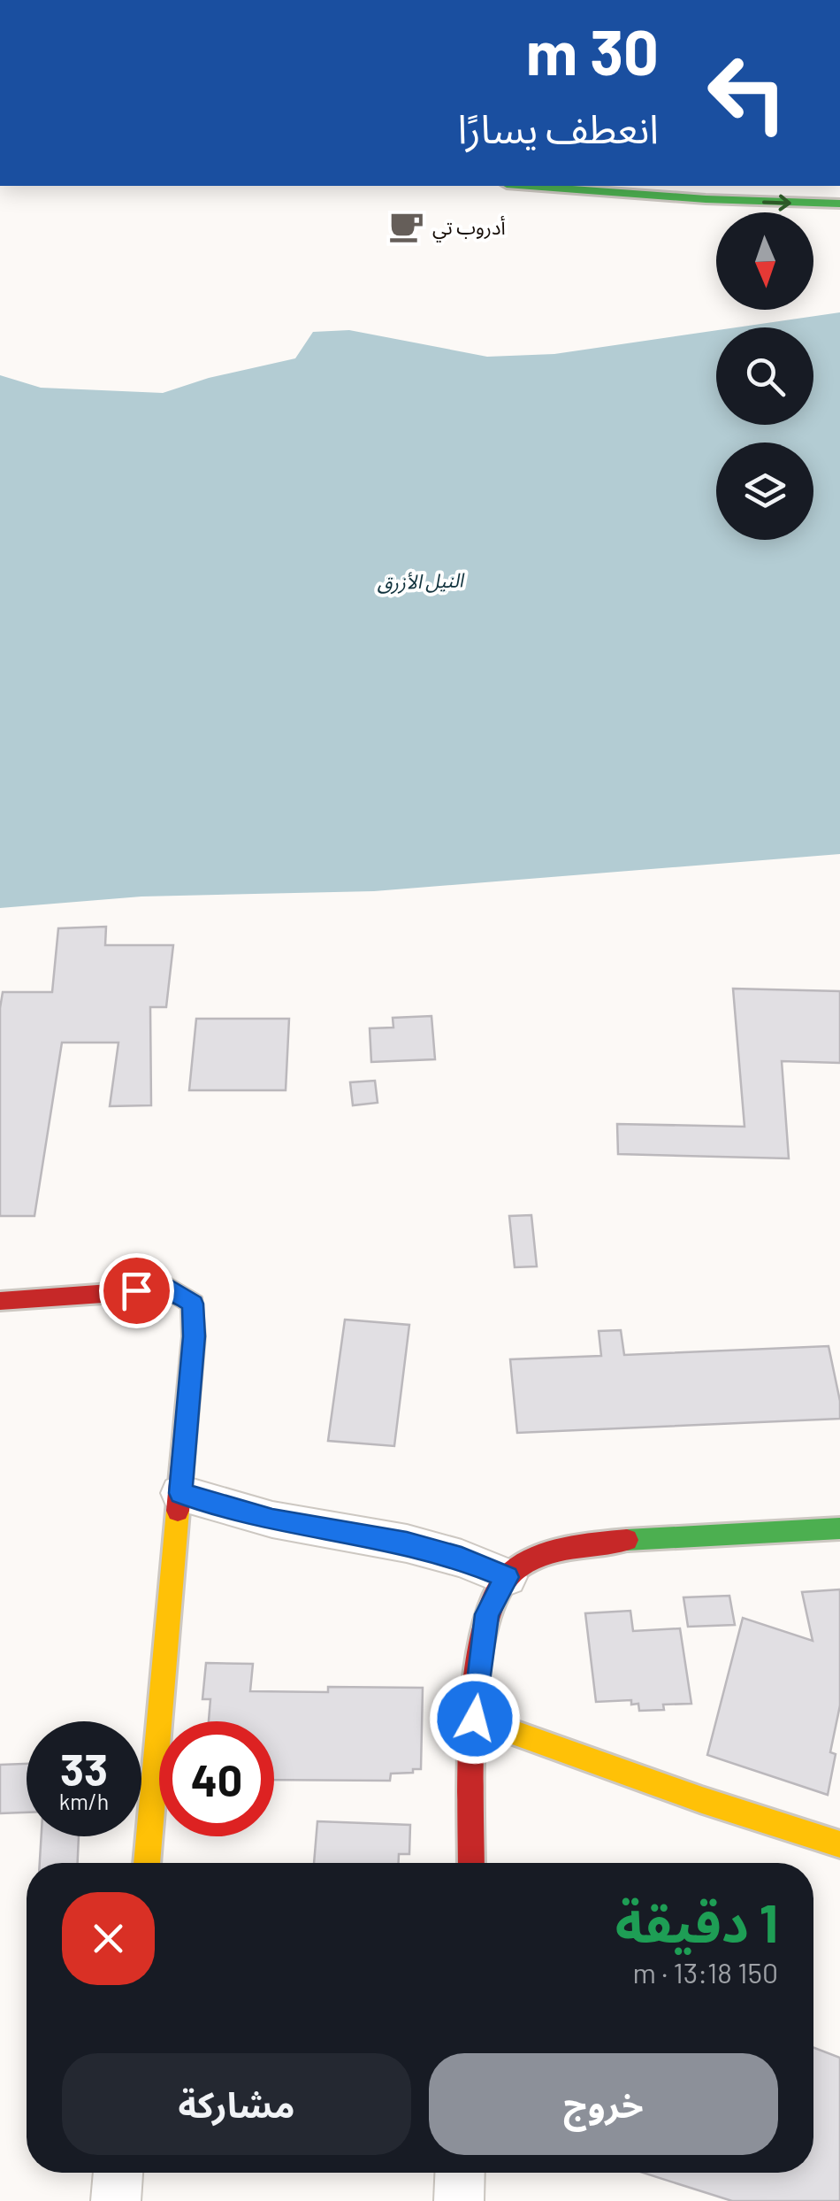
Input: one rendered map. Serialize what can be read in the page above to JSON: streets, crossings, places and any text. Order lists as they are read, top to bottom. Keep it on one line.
{"water":["النيل الأزرق"],"places":{"cafe":["أدروب تي"]},"north":"bottom","page":{"turn":["30 m","انعطف يسارًا"],"speed":"33 km/h","limit":"40","heading":["1 دقيقة","150 m · 13:18"],"buttons":["خروج","مشاركة"]}}
